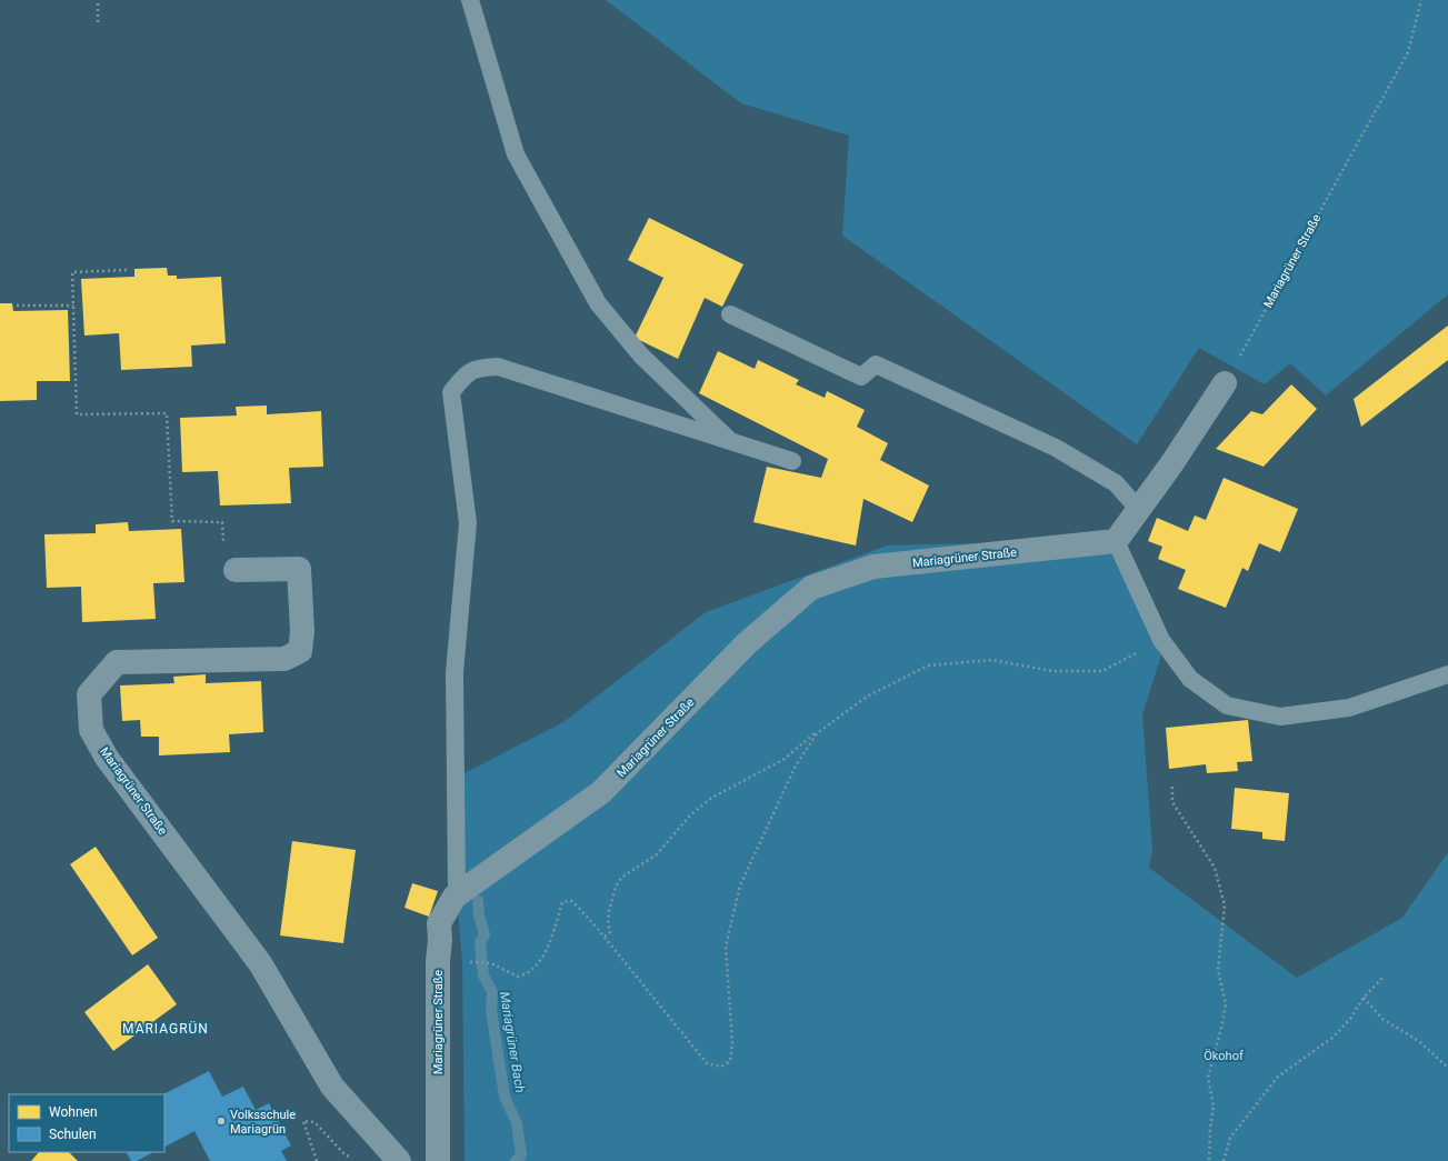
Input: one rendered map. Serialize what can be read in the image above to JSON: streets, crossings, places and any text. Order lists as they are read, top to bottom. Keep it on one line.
{"streets":{"street":["Mariagrüner Straße"]},"districts":["MARIAGRÜN"],"water":["Mariagrüner Bach"],"parks":["Ökohof"],"places":["Volksschule Mariagrün"],"legend":["Wohnen","Schulen"]}
